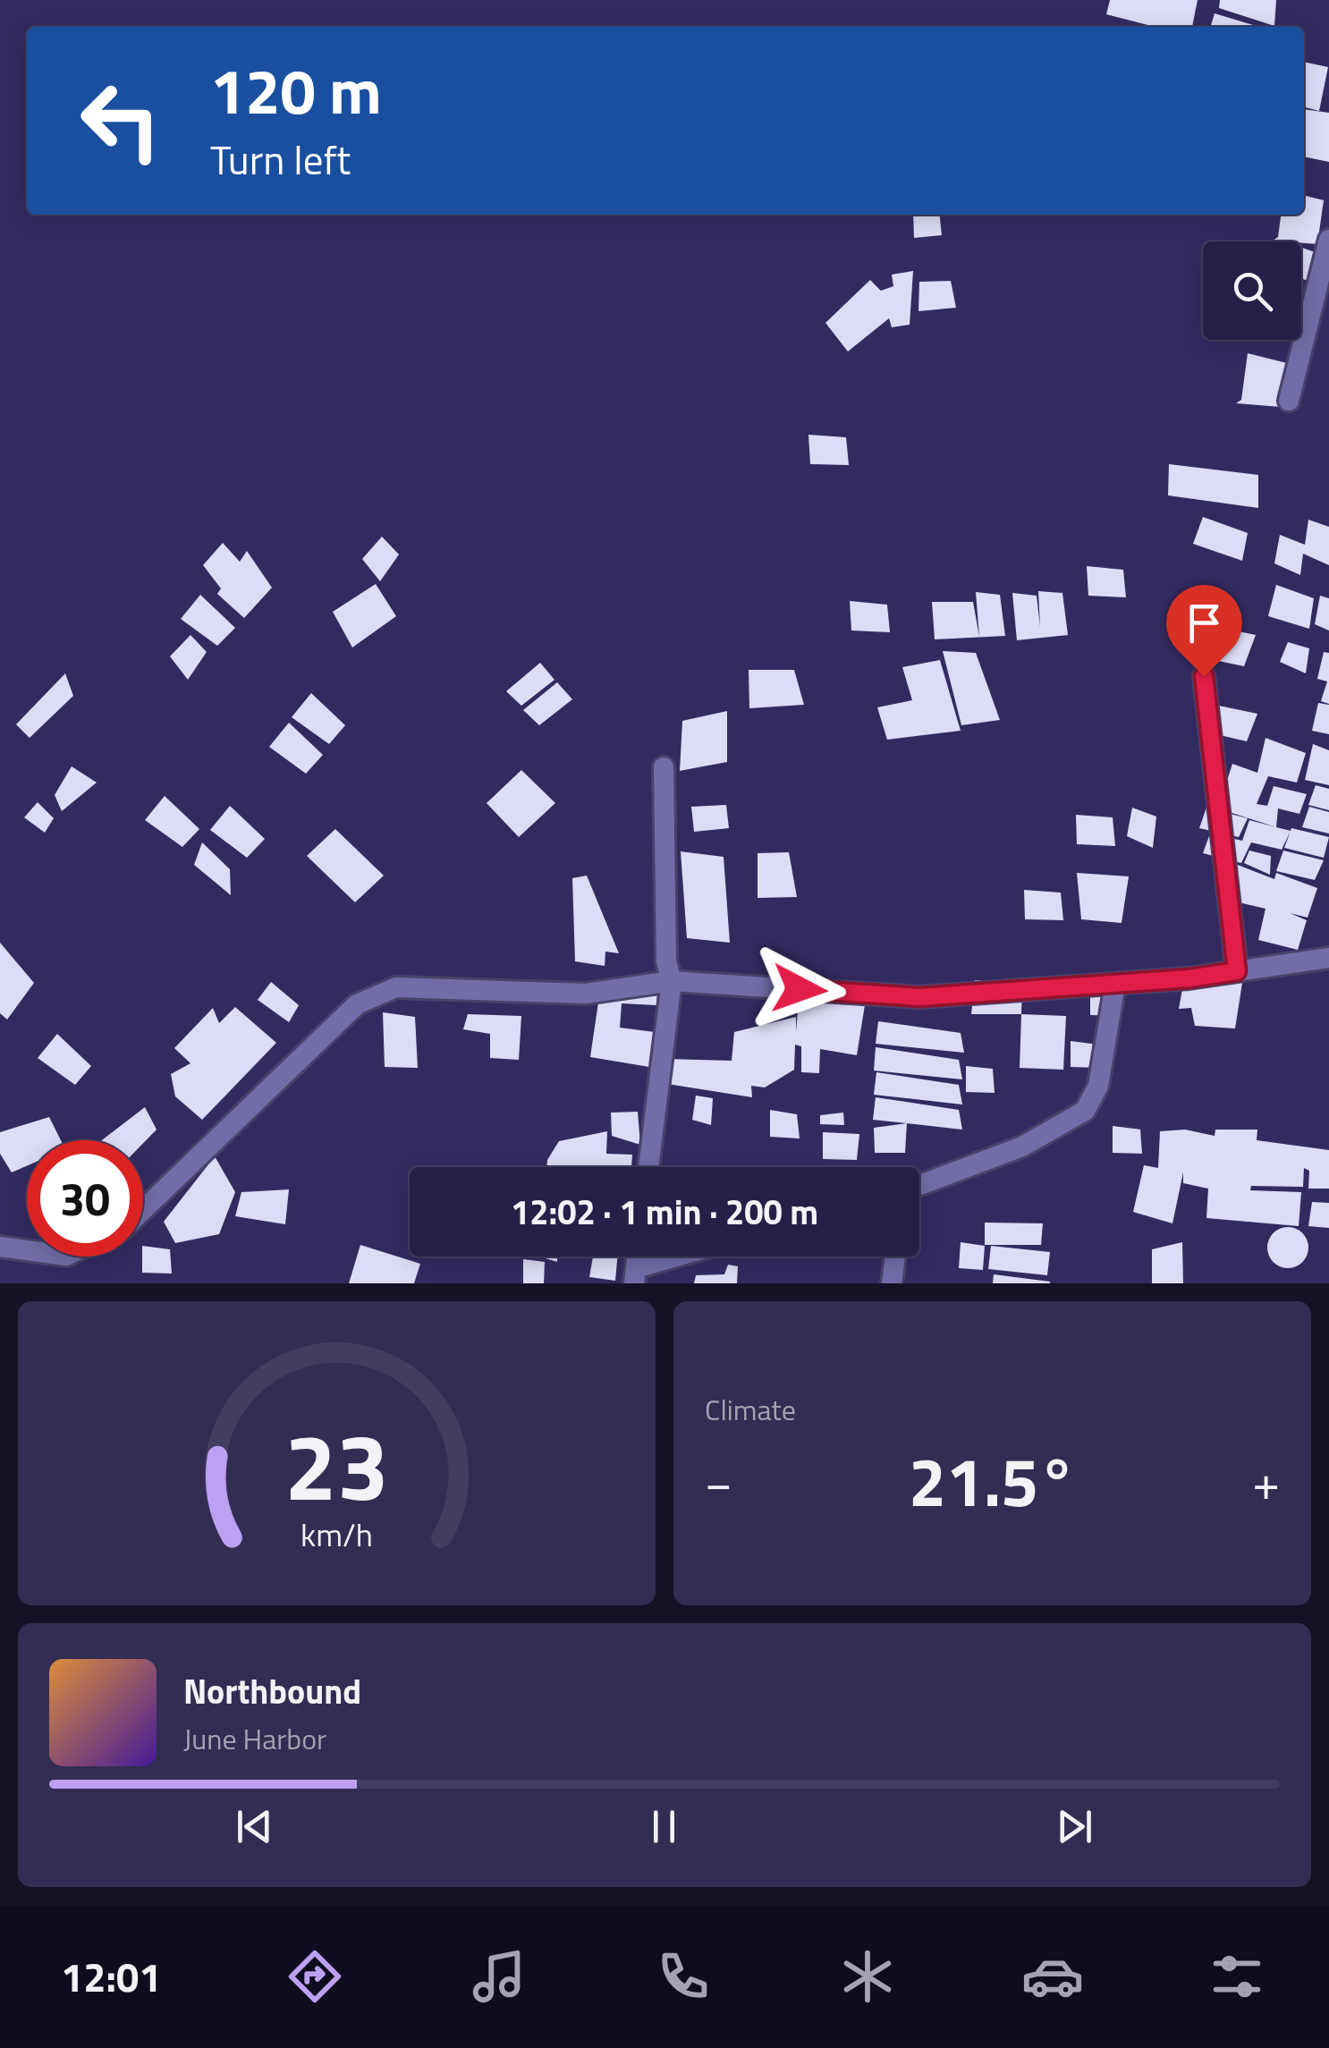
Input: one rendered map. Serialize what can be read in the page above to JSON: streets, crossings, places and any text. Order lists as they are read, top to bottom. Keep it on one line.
{"page":{"turn":["120 m","Turn left"],"limit":"30","trip":"12:02 · 1 min · 200 m","tile":"Climate","heat":["−","21.5°","+"],"song":["Northbound","June Harbor"],"tabs":"12:01","gauge":["23","km/h"]}}
